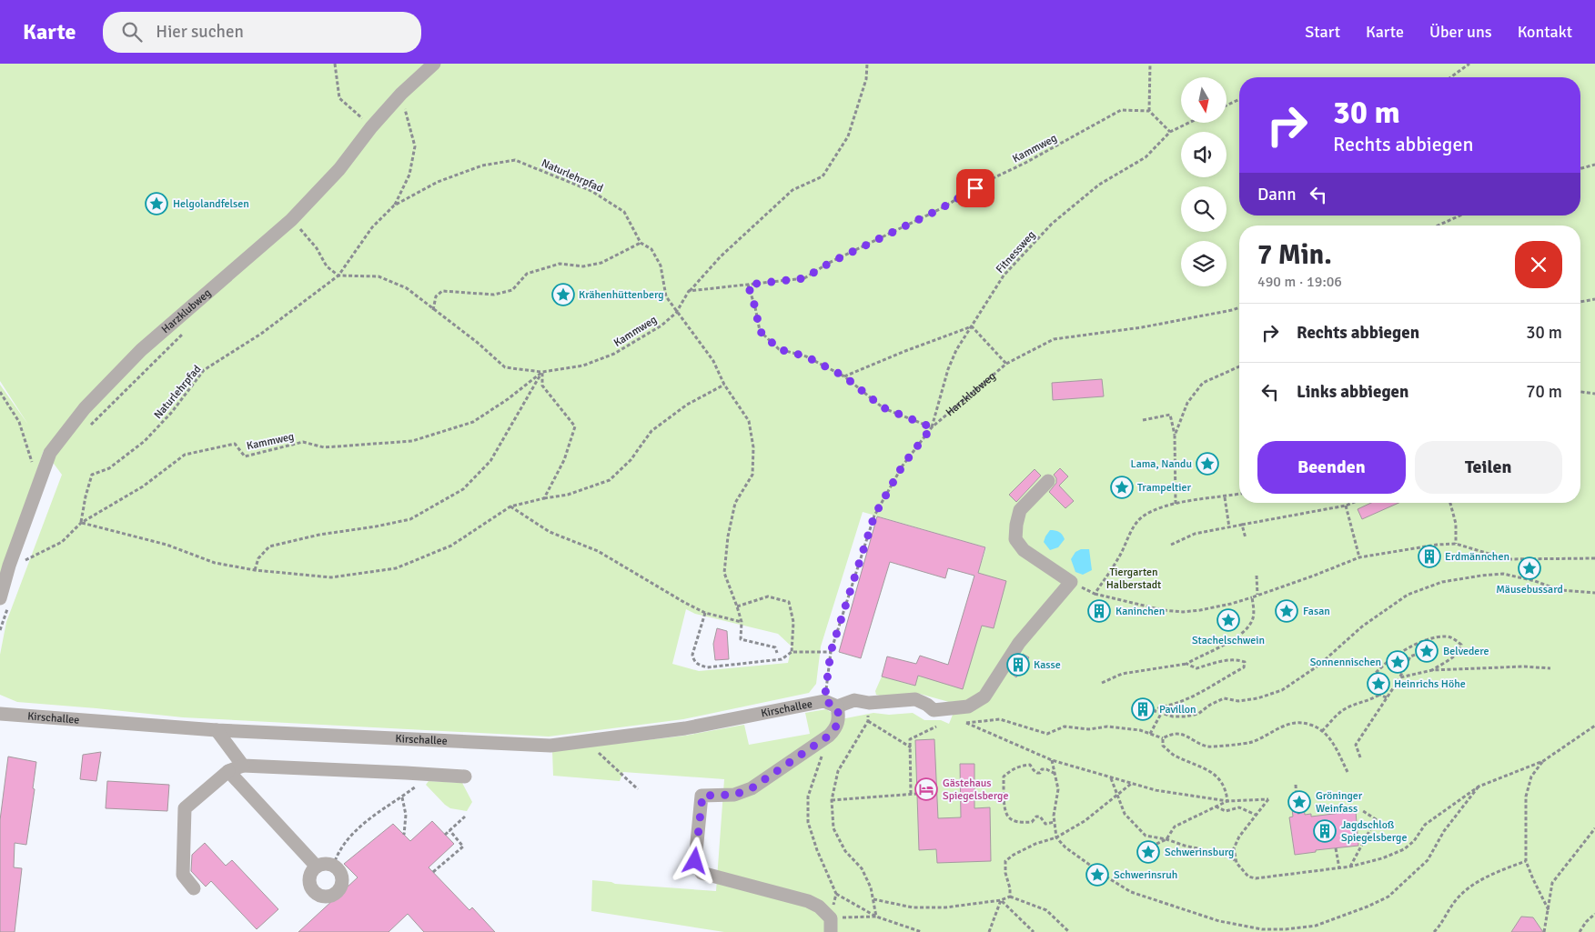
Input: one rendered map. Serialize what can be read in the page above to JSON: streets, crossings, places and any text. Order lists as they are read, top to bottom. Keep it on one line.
{"streets":{"street":["Harzklubweg","Kirschallee"],"path":["Kammweg","Naturlehrpfad","Fitnessweg"]},"crossings":[["Kammweg","Naturlehrpfad"],["Fitnessweg","Harzklubweg"],["Harzklubweg","Kirschallee"]],"parks":["Tiergarten Halberstadt"],"places":{"place":["Helgolandfelsen","Krähenhüttenberg","Lama, Nandu","Trampeltier","Mäusebussard","Fasan","Stachelschwein","Belvedere","Sonnennischen","Heinrichs Höhe","Gröninger Weinfass","Schwerinsburg","Schwerinsruh"],"building":["Erdmännchen","Kaninchen","Kasse","Pavillon","Jagdschloß Spiegelsberge"],"hotel":["Gästehaus Spiegelsberge"]},"north":"bottom","page":{"header":"Karte","search":"Hier suchen","nav":["Start","Karte","Über uns","Kontakt"],"turn":["30 m","Rechts abbiegen"],"then":"Dann","heading":["7 Min.","490 m · 19:06"],"list":[{"name":"Rechts abbiegen","value":"30 m"},{"name":"Links abbiegen","value":"70 m"}],"buttons":["Beenden","Teilen"]}}
